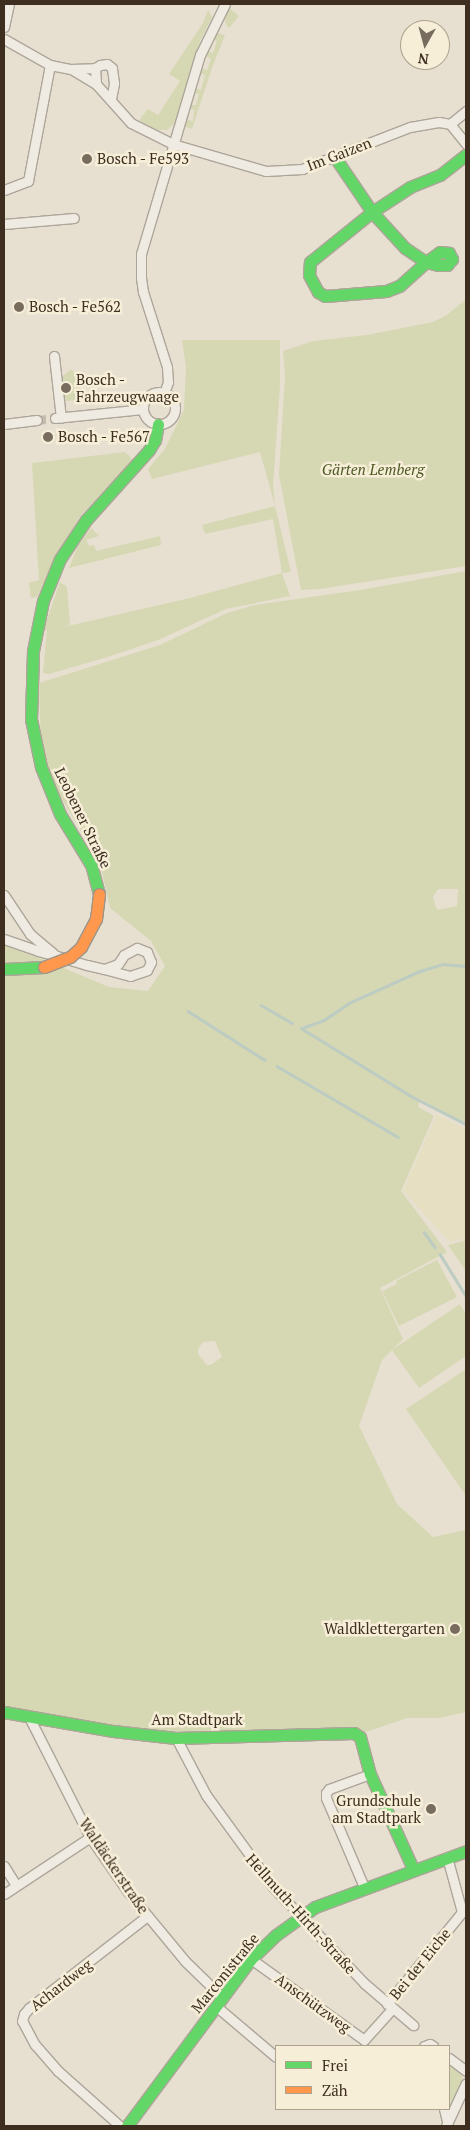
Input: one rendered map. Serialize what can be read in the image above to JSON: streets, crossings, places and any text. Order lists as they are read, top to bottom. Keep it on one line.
{"streets":{"street":["Im Gaizen","Leobener Straße","Am Stadtpark","Waldäckerstraße","Hellmuth-Hirth-Straße","Bei der Eiche","Marconistraße","Achardweg","Anschützweg"]},"crossings":[["Im Gaizen","Leobener Straße"],["Am Stadtpark","Waldäckerstraße"],["Am Stadtpark","Hellmuth-Hirth-Straße"],["Waldäckerstraße","Marconistraße"],["Waldäckerstraße","Achardweg"],["Hellmuth-Hirth-Straße","Bei der Eiche"],["Hellmuth-Hirth-Straße","Marconistraße"],["Hellmuth-Hirth-Straße","Anschützweg"],["Bei der Eiche","Marconistraße"],["Bei der Eiche","Anschützweg"],["Marconistraße","Anschützweg"]],"parks":["Gärten Lemberg"],"places":["Bosch - Fe593","Bosch - Fe562","Bosch - Fahrzeugwaage","Bosch - Fe567","Waldklettergarten","Grundschule am Stadtpark"],"legend":["Frei","Zäh"],"north":"bottom"}
